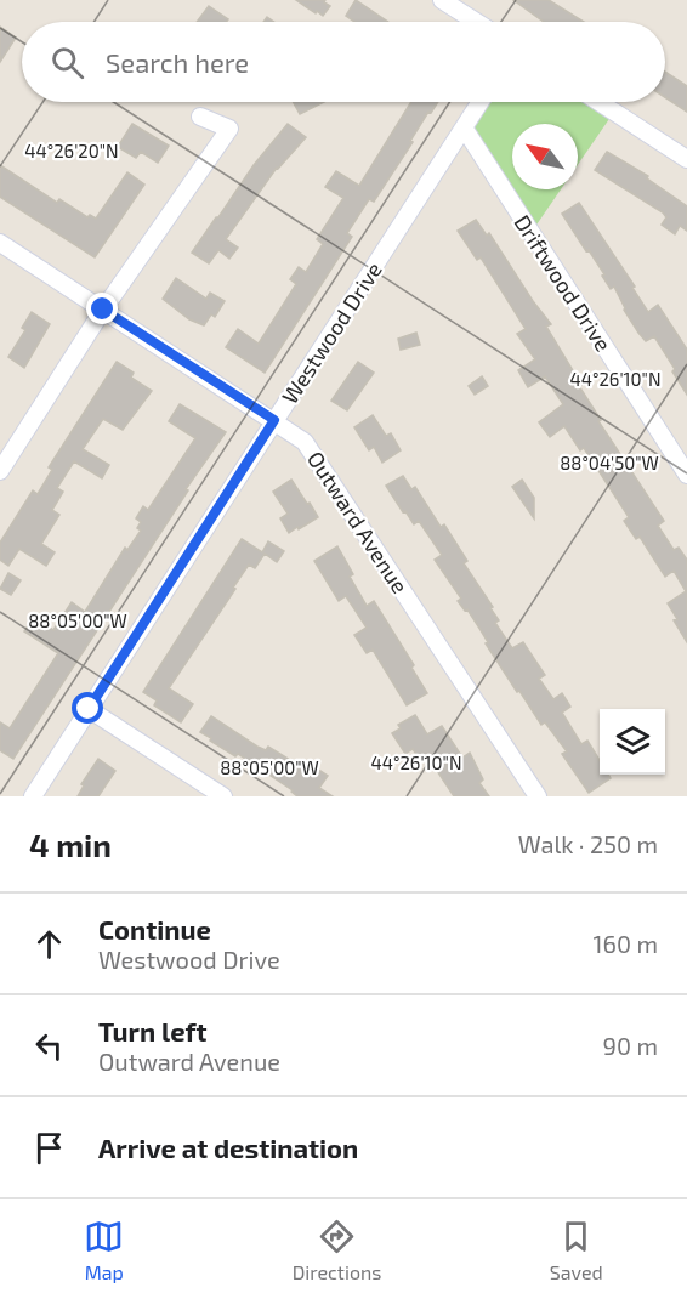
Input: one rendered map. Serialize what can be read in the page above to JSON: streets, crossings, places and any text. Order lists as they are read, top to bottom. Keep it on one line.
{"streets":{"street":["Driftwood Drive","Westwood Drive","Outward Avenue"]},"crossings":[["Driftwood Drive","Westwood Drive"],["Westwood Drive","Outward Avenue"]],"north":"top left","page":{"search":"Search here","heading":["4 min","Walk · 250 m"],"list":[["Continue","Westwood Drive","160 m"],["Turn left","Outward Avenue","90 m"],"Arrive at destination"],"nav":["Map","Directions","Saved"]},"coordinates":["44°26'20\"N","44°26'10\"N","88°04'50\"W","88°05'00\"W"]}
